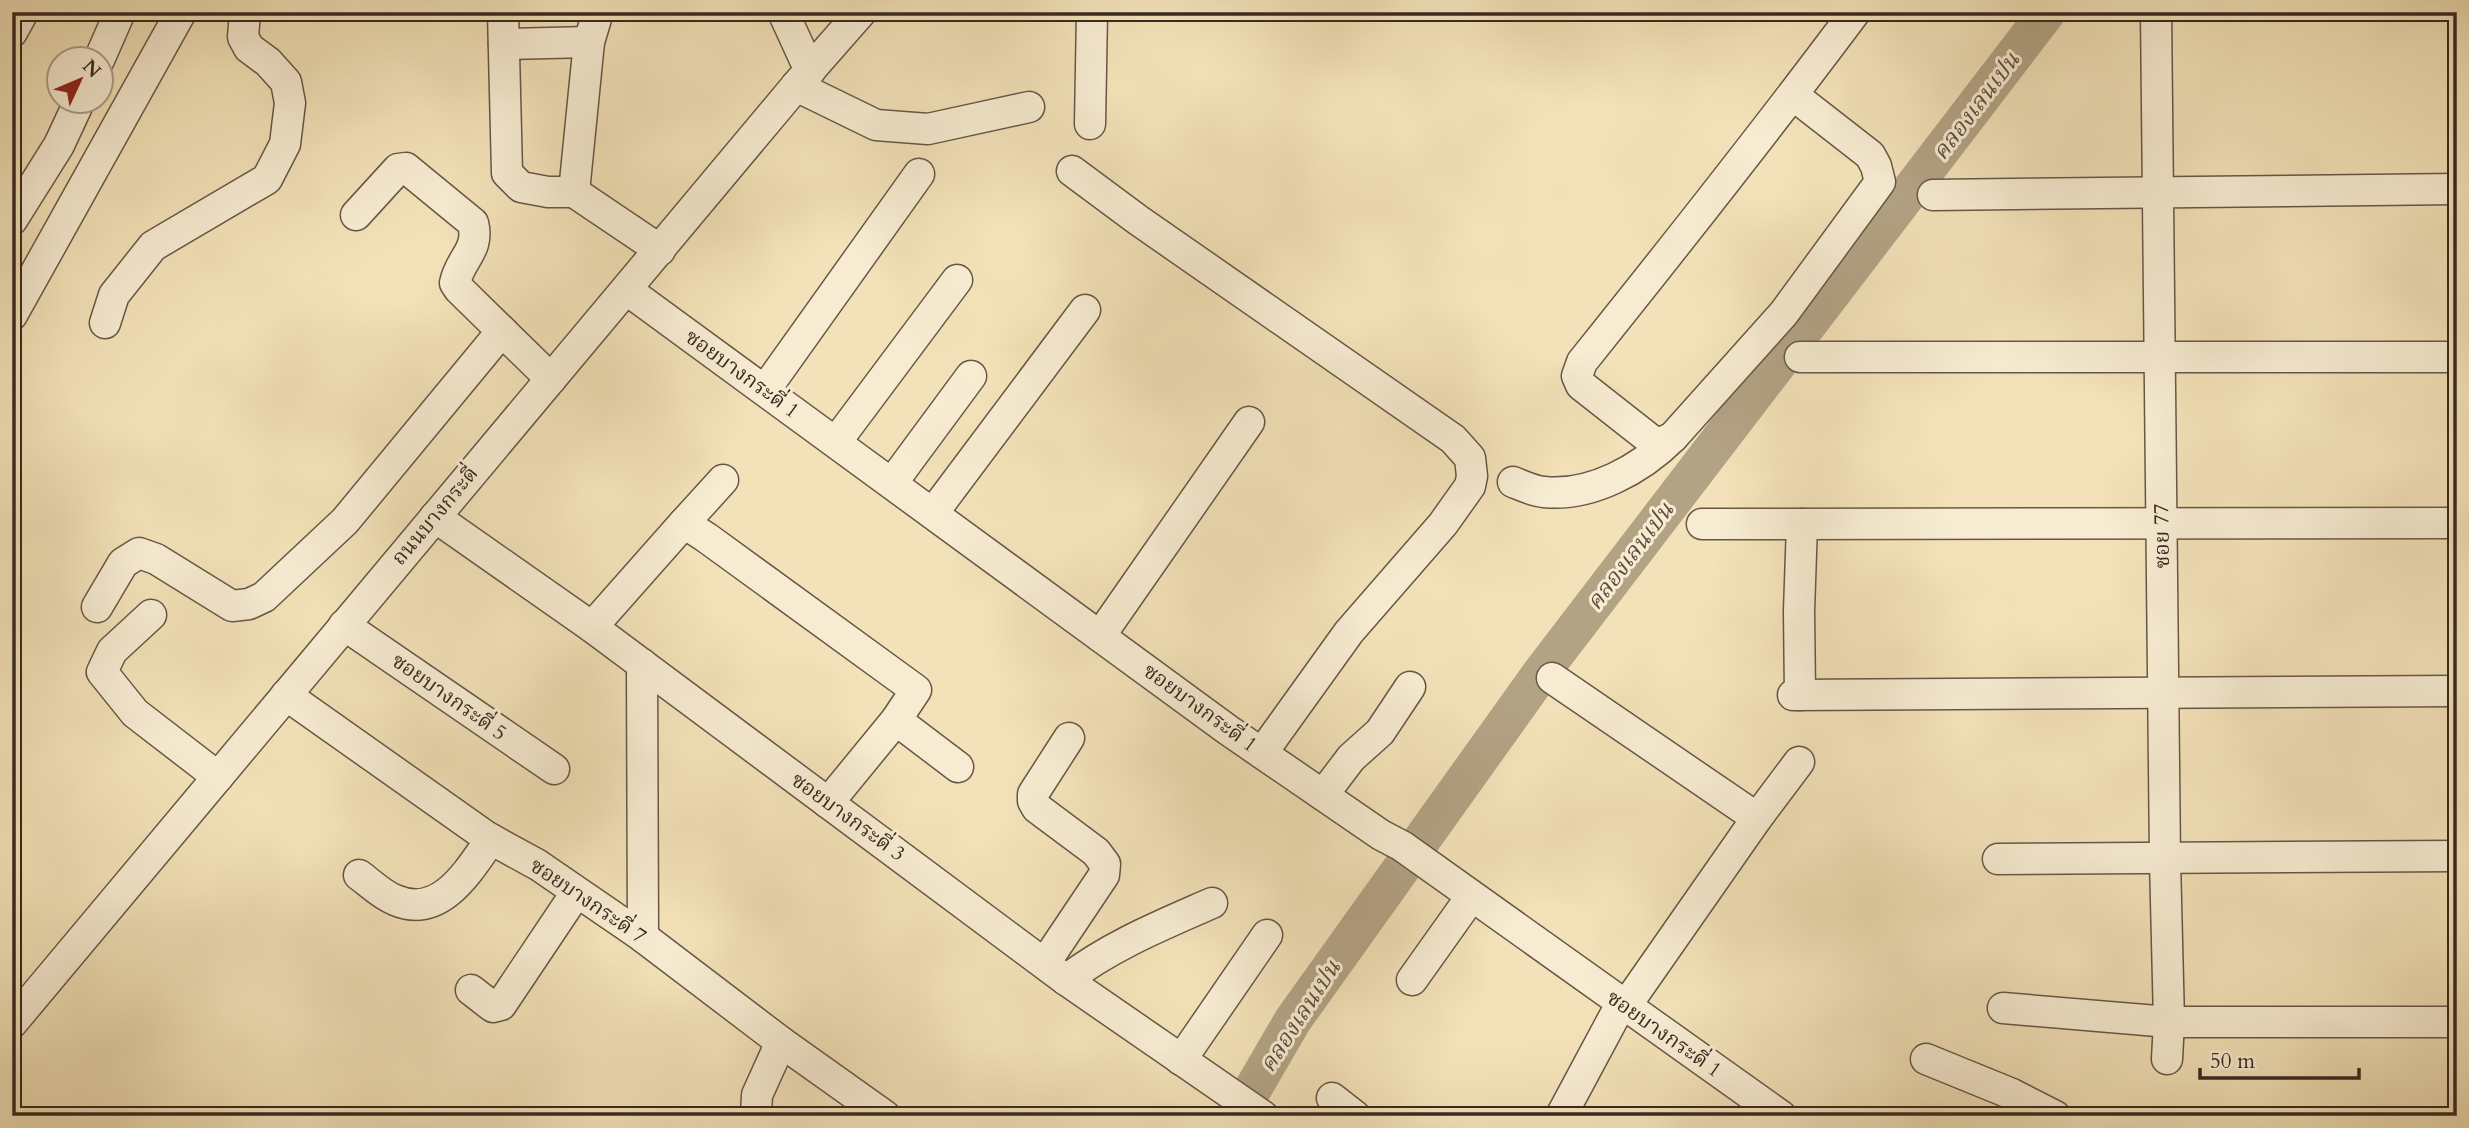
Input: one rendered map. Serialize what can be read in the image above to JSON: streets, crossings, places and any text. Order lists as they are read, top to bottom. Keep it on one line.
{"streets":{"street":["ซอยบางกระดี่ 1","ถนนบางกระดี่","ซอย 77","ซอยบางกระดี่ 5","ซอยบางกระดี่ 3","ซอยบางกระดี่ 7"]},"crossings":[["ซอยบางกระดี่ 1","ถนนบางกระดี่"],["ถนนบางกระดี่","ซอยบางกระดี่ 5"],["ถนนบางกระดี่","ซอยบางกระดี่ 3"],["ถนนบางกระดี่","ซอยบางกระดี่ 7"]],"water":["คลองเลนเปน"],"scale_bar":"50 m","north":"top right"}
